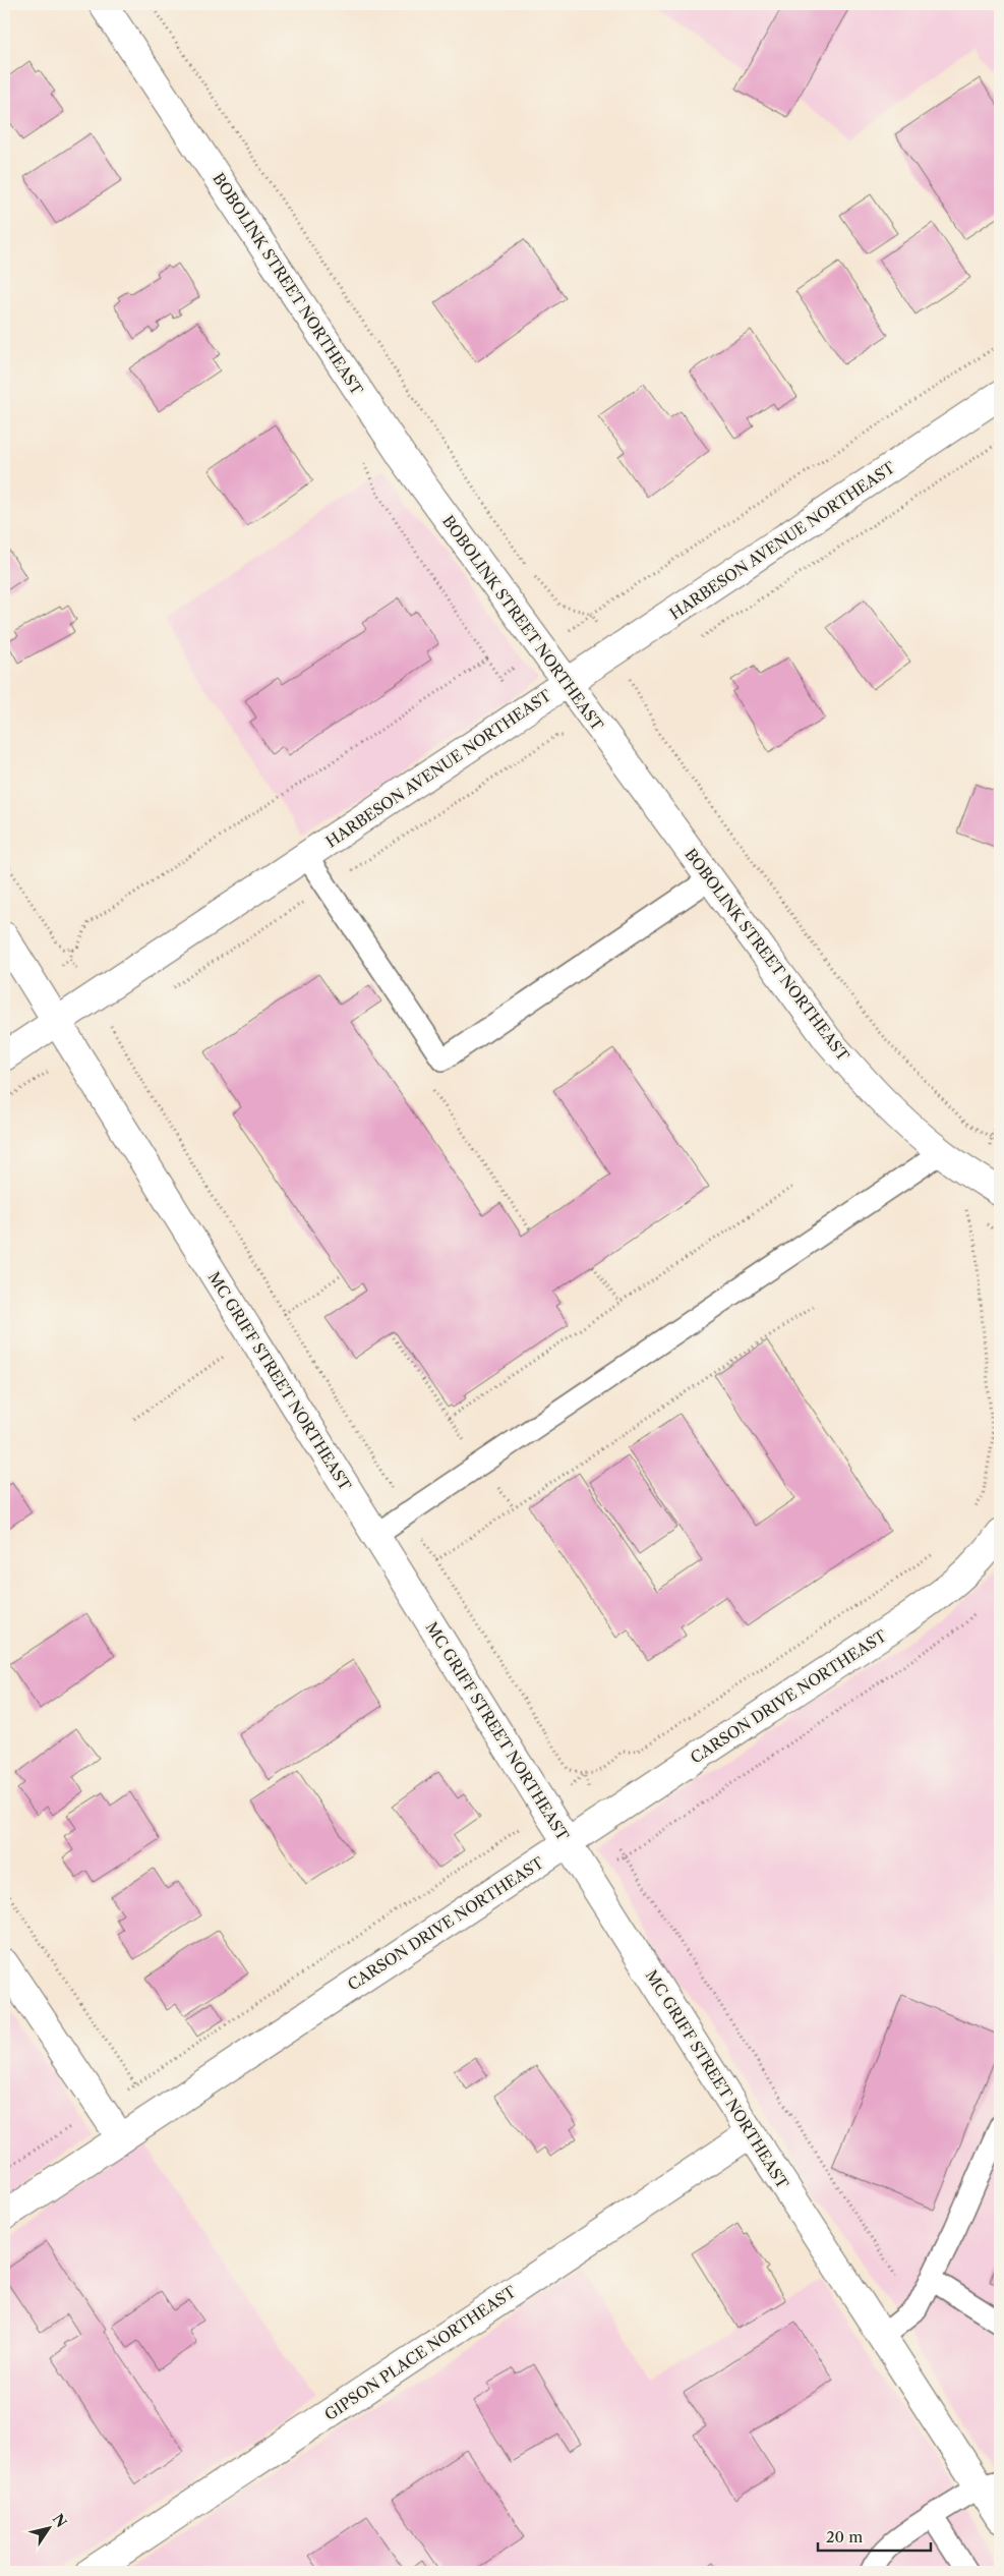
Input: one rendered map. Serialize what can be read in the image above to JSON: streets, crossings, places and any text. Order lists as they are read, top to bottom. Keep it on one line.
{"streets":{"street":["BOBOLINK STREET NORTHEAST","HARBESON AVENUE NORTHEAST","MC GRIFF STREET NORTHEAST","CARSON DRIVE NORTHEAST","GIPSON PLACE NORTHEAST"]},"crossings":[["BOBOLINK STREET NORTHEAST","HARBESON AVENUE NORTHEAST"],["HARBESON AVENUE NORTHEAST","MC GRIFF STREET NORTHEAST"],["MC GRIFF STREET NORTHEAST","CARSON DRIVE NORTHEAST"],["MC GRIFF STREET NORTHEAST","GIPSON PLACE NORTHEAST"]],"scale_bar":"20 m","north":"top right"}
